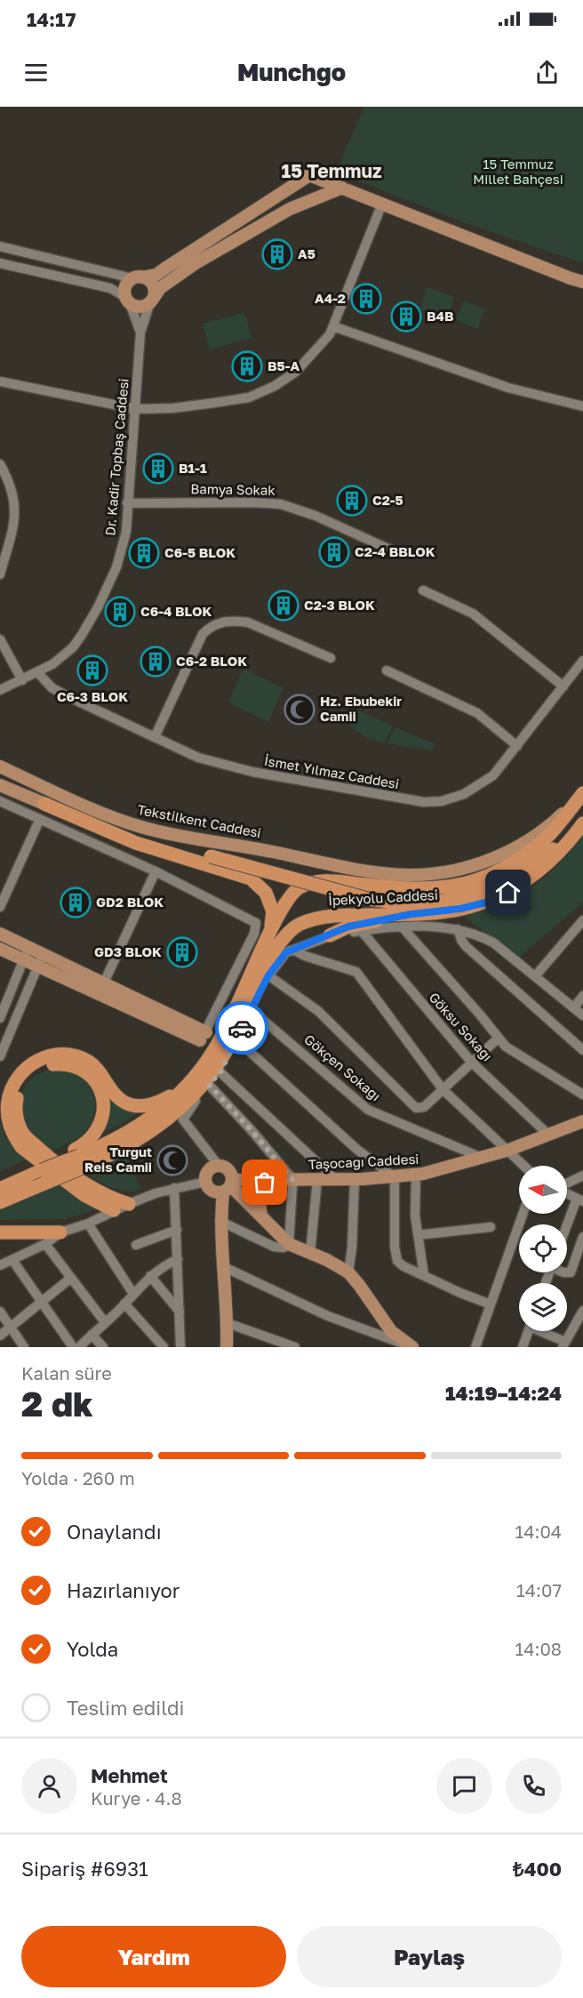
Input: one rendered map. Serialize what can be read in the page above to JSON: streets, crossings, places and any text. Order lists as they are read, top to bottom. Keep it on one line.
{"streets":{"highway":["İpekyolu Caddesi"],"main road":["Tekstilkent Caddesi","Taşocağı Caddesi"],"street":["Dr. Kadir Topbaş Caddesi","Bamya Sokak","İsmet Yılmaz Caddesi","Göksu Sokağı","Gökçen Sokağı"]},"crossings":[["Dr. Kadir Topbaş Caddesi","Bamya Sokak"],["Dr. Kadir Topbaş Caddesi","İsmet Yılmaz Caddesi"],["Tekstilkent Caddesi","İpekyolu Caddesi"],["Göksu Sokağı","Taşocağı Caddesi"],["Gökçen Sokağı","Taşocağı Caddesi"]],"districts":["15 Temmuz"],"parks":["15 Temmuz Millet Bahçesi"],"places":{"building":["A5","A4-2","B4B","B5-A","B1-1","C2-5","C2-4 BBLOK","C6-5 BLOK","C2-3 BLOK","C6-4 BLOK","C6-2 BLOK","C6-3 BLOK","GD2 BLOK","GD3 BLOK"],"mosque":["Hz. Ebubekir Camii","Turgut Reis Camii"]},"north":"left","page":{"status":"14:17","header":"Munchgo","heading":["2 dk","Kalan süre","14:19–14:24"],"panel":["Mehmet","Kurye · 4.8","Sipariş #6931","₺400"],"bar":"Yolda · 260 m","list":[["Onaylandı","14:04"],["Hazırlanıyor","14:07"],["Yolda","14:08"],"Teslim edildi"],"buttons":["Yardım","Paylaş"]}}
